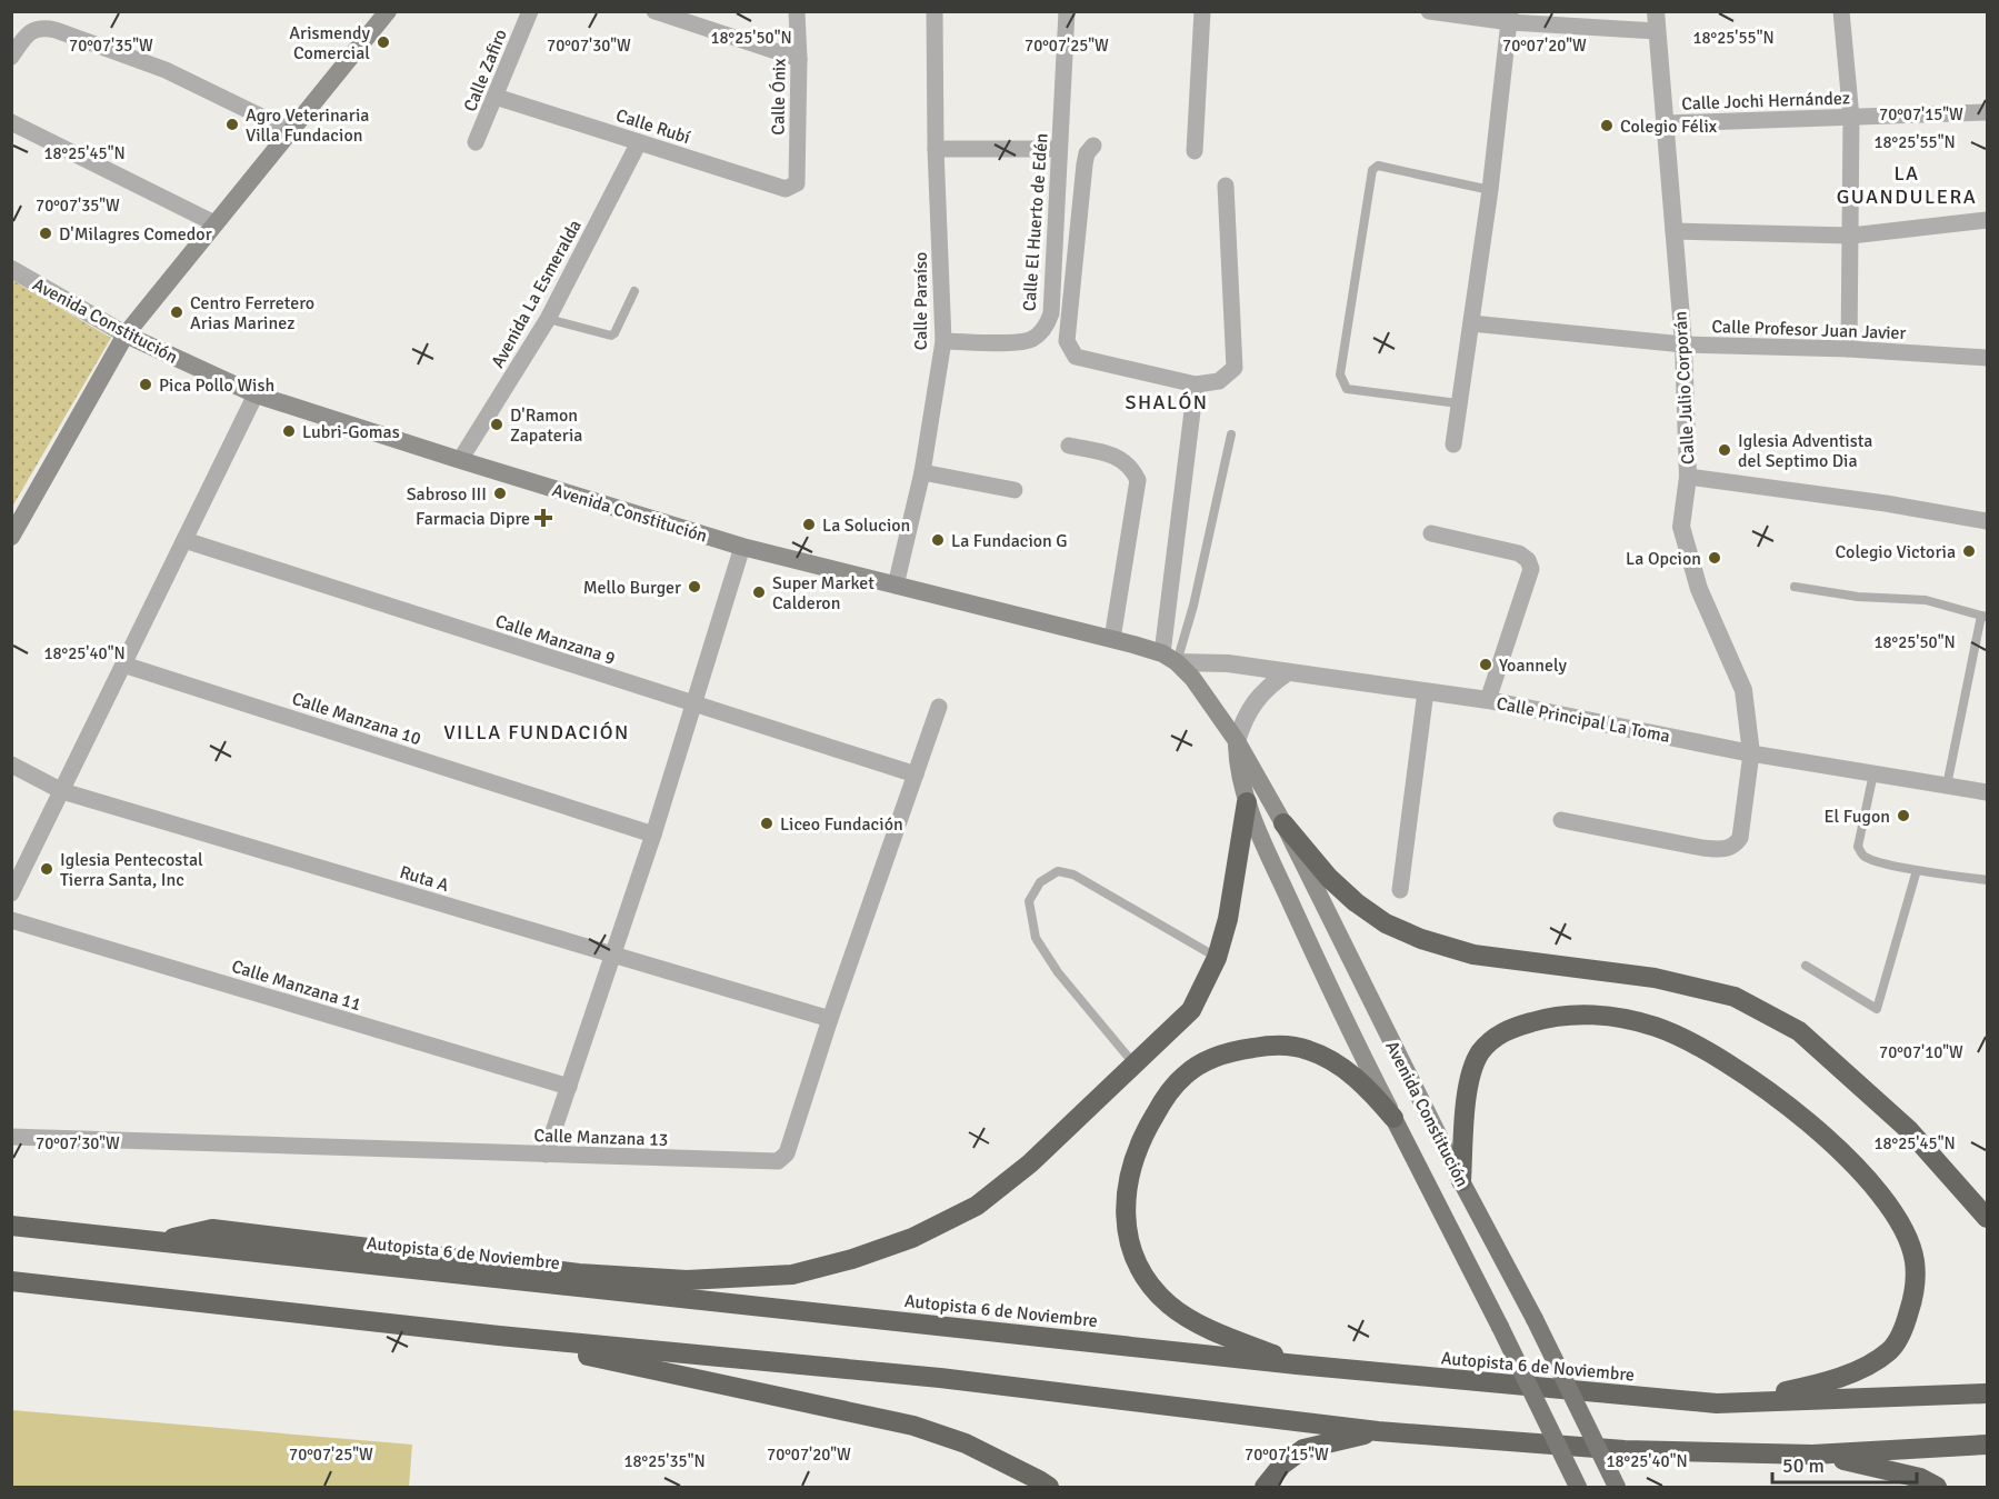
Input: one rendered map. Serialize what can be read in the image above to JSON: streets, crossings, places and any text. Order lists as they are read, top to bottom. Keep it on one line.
{"streets":{"highway":["Autopista 6 de Noviembre"],"main road":["Avenida Constitución"],"street":["Calle Zafiro","Calle Ónix","Calle Jochi Hernández","Calle Rubí","Calle El Huerto de Edén","Avenida La Esmeralda","Calle Paraíso","Calle Profesor Juan Javier","Calle Julio Corporán","Calle Manzana 9","Calle Manzana 10","Calle Principal La Toma","Ruta A","Calle Manzana 11","Calle Manzana 13"]},"crossings":[["Calle Zafiro","Calle Rubí"],["Calle Ónix","Calle Rubí"],["Calle Jochi Hernández","Calle Julio Corporán"],["Calle Rubí","Avenida La Esmeralda"],["Calle El Huerto de Edén","Calle Paraíso"],["Avenida La Esmeralda","Avenida Constitución"],["Calle Paraíso","Avenida Constitución"],["Avenida Constitución","Calle Principal La Toma"],["Calle Profesor Juan Javier","Calle Julio Corporán"],["Calle Julio Corporán","Calle Principal La Toma"],["Calle Manzana 9","Calle Manzana 13"],["Ruta A","Calle Manzana 13"]],"districts":["LA GUANDULERA","SHALÓN","VILLA FUNDACIÓN"],"places":{"other":["Arismendy Comercial","Agro Veterinaria Villa Fundacion","Colegio Félix","D'Milagres Comedor","Centro Ferretero Arias Marinez","Pica Pollo Wish","D'Ramon Zapateria","Lubri-Gomas","Iglesia Adventista del Septimo Dia","Sabroso III","La Solucion","La Fundacion G","Colegio Victoria","La Opcion","Mello Burger","Super Market Calderon","Yoannely","El Fugon","Liceo Fundación","Iglesia Pentecostal Tierra Santa, Inc"],"health":["Farmacia Dipre"]},"scale_bar":"50 m","coordinates":["18°25'50\"N","18°25'55\"N","70°07'35\"W","70°07'30\"W","70°07'25\"W","70°07'20\"W","70°07'15\"W","18°25'45\"N","18°25'40\"N","70°07'10\"W","18°25'35\"N"]}
